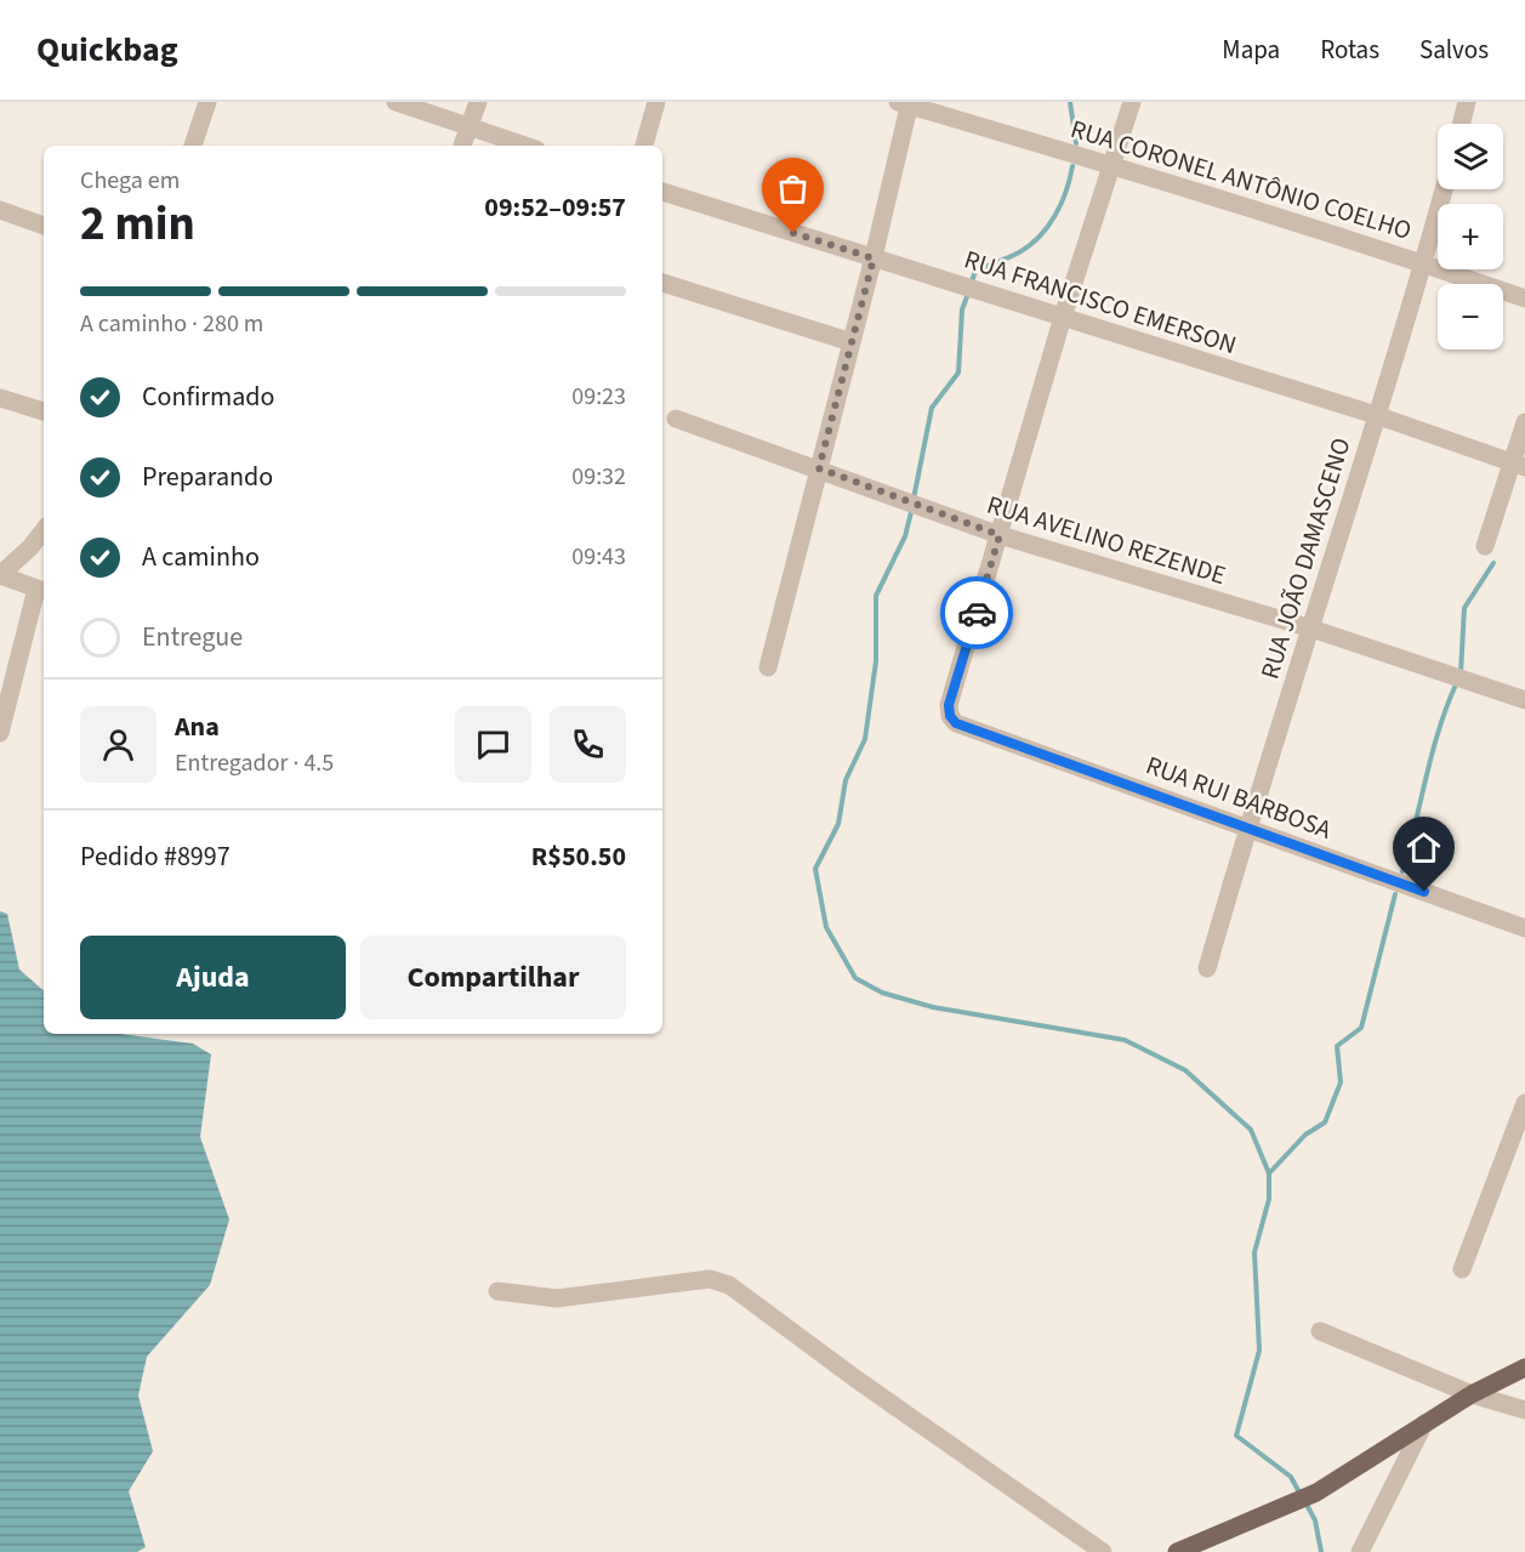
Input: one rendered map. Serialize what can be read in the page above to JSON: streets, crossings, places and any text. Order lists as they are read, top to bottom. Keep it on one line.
{"streets":{"street":["RUA CORONEL ANTÔNIO COELHO","RUA FRANCISCO EMERSON","RUA AVELINO REZENDE","RUA JOÃO DAMASCENO","RUA RUI BARBOSA"]},"crossings":[["RUA CORONEL ANTÔNIO COELHO","RUA JOÃO DAMASCENO"],["RUA FRANCISCO EMERSON","RUA JOÃO DAMASCENO"],["RUA AVELINO REZENDE","RUA JOÃO DAMASCENO"],["RUA AVELINO REZENDE","RUA RUI BARBOSA"],["RUA JOÃO DAMASCENO","RUA RUI BARBOSA"]],"page":{"header":"Quickbag","nav":["Mapa","Rotas","Salvos"],"map_buttons":["+","−"],"heading":["2 min","Chega em","09:52–09:57"],"panel":["Ana","Entregador · 4.5","Pedido #8997","R$50.50"],"bar":"A caminho · 280 m","list":[["Confirmado","09:23"],["Preparando","09:32"],["A caminho","09:43"],"Entregue"],"buttons":["Ajuda","Compartilhar"]}}
